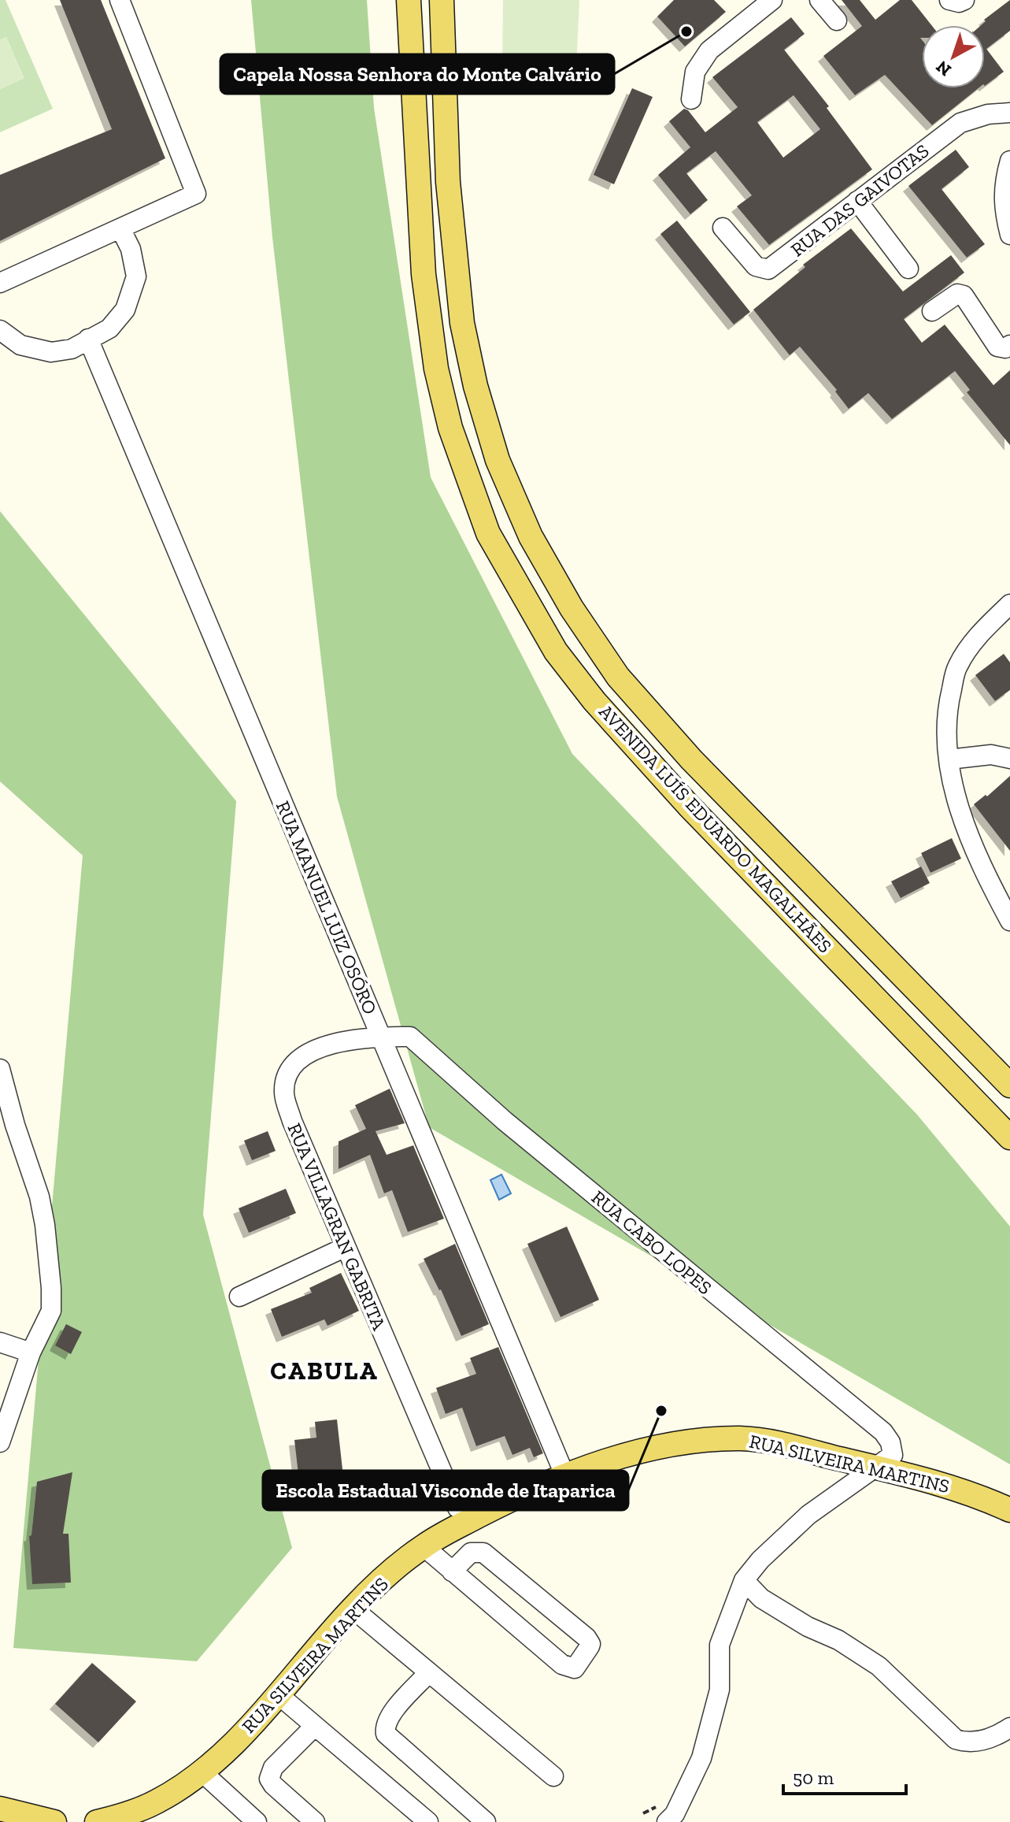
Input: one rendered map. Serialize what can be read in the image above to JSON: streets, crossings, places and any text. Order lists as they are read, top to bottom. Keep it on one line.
{"streets":{"main road":["AVENIDA LUÍS EDUARDO MAGALHÃES","RUA SILVEIRA MARTINS"],"street":["RUA DAS GAIVOTAS","RUA MANUEL LUIZ OSÓRO","RUA VILLAGRAN GABRITA","RUA CABO LOPES"]},"crossings":[["RUA MANUEL LUIZ OSÓRO","RUA VILLAGRAN GABRITA"],["RUA MANUEL LUIZ OSÓRO","RUA CABO LOPES"],["RUA MANUEL LUIZ OSÓRO","RUA SILVEIRA MARTINS"],["RUA VILLAGRAN GABRITA","RUA CABO LOPES"],["RUA CABO LOPES","RUA SILVEIRA MARTINS"]],"districts":["CABULA"],"places":["Capela Nossa Senhora do Monte Calvário","Escola Estadual Visconde de Itaparica"],"scale_bar":"50 m","north":"bottom left"}
